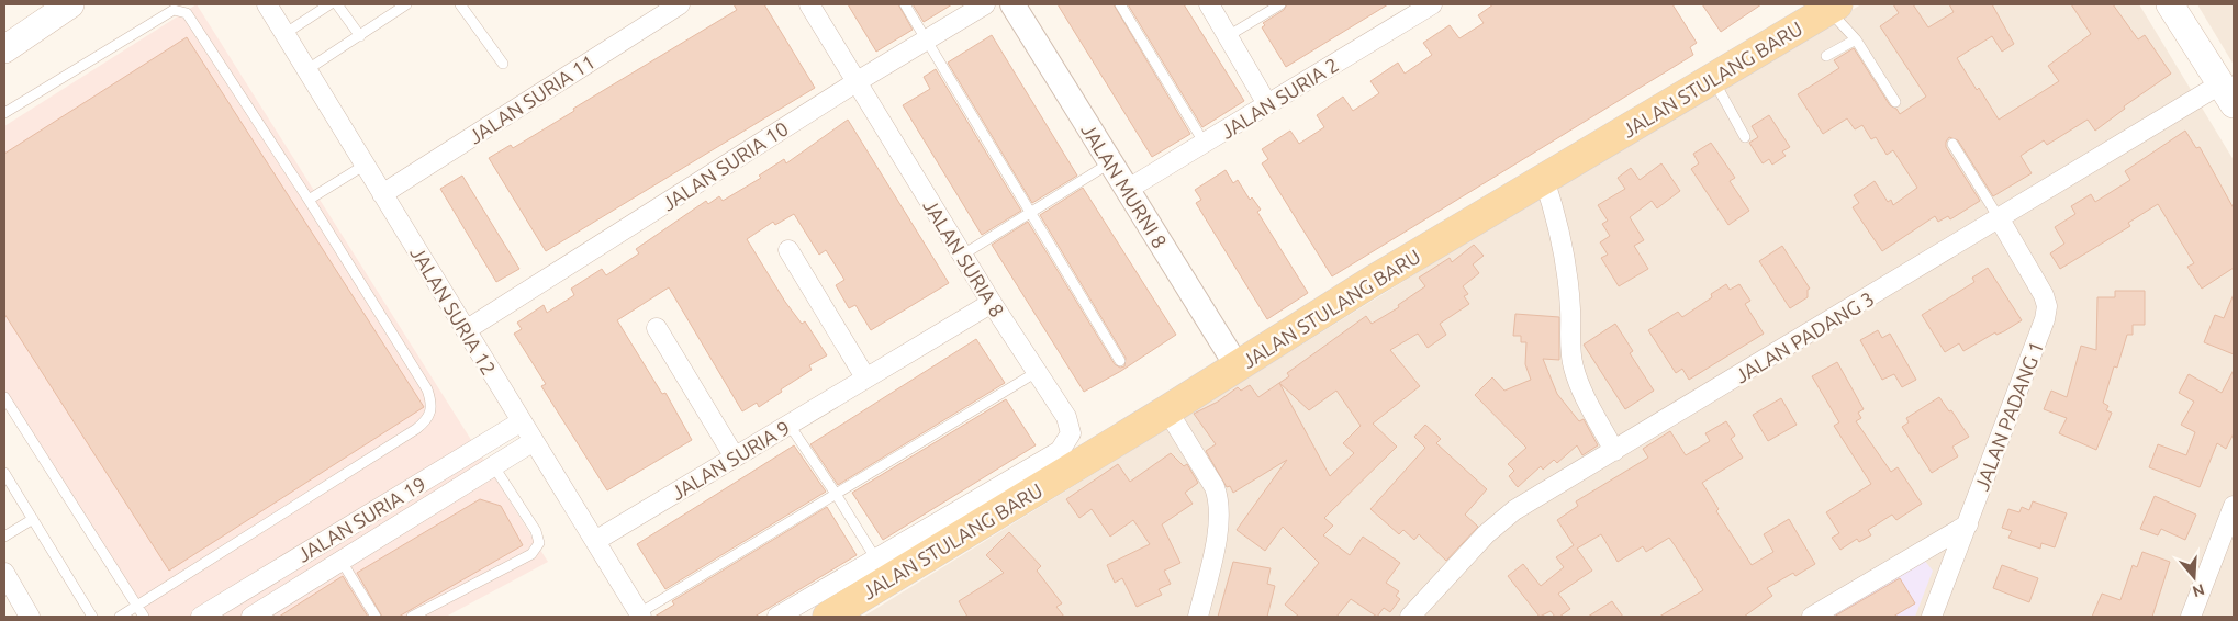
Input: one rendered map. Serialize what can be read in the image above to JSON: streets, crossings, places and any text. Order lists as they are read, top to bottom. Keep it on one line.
{"streets":{"main road":["JALAN STULANG BARU"],"street":["JALAN SURIA 2","JALAN SURIA 11","JALAN SURIA 10","JALAN MURNI 8","JALAN SURIA 8","JALAN SURIA 12","JALAN PADANG 3","JALAN PADANG 1","JALAN SURIA 9","JALAN SURIA 19"]},"crossings":[["JALAN STULANG BARU","JALAN MURNI 8"],["JALAN SURIA 2","JALAN MURNI 8"],["JALAN SURIA 11","JALAN SURIA 12"],["JALAN SURIA 10","JALAN SURIA 8"],["JALAN SURIA 10","JALAN SURIA 12"],["JALAN SURIA 8","JALAN SURIA 9"],["JALAN SURIA 12","JALAN SURIA 9"],["JALAN SURIA 12","JALAN SURIA 19"],["JALAN PADANG 3","JALAN PADANG 1"]],"north":"bottom"}
